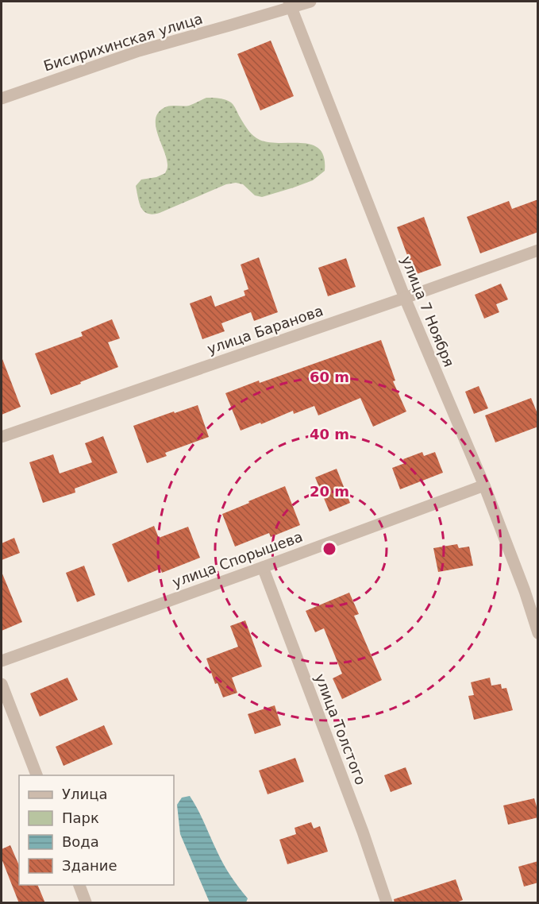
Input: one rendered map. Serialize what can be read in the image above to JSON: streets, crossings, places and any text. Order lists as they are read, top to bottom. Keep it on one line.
{"streets":{"street":["Бисирихинская улица","улица 7 Ноября","улица Баранова","улица Спорышева","улица Толстого"]},"crossings":[["Бисирихинская улица","улица 7 Ноября"],["улица 7 Ноября","улица Баранова"],["улица 7 Ноября","улица Спорышева"],["улица Спорышева","улица Толстого"]],"legend":["Улица","Парк","Вода","Здание"],"rings":["60 m","40 m","20 m"]}
